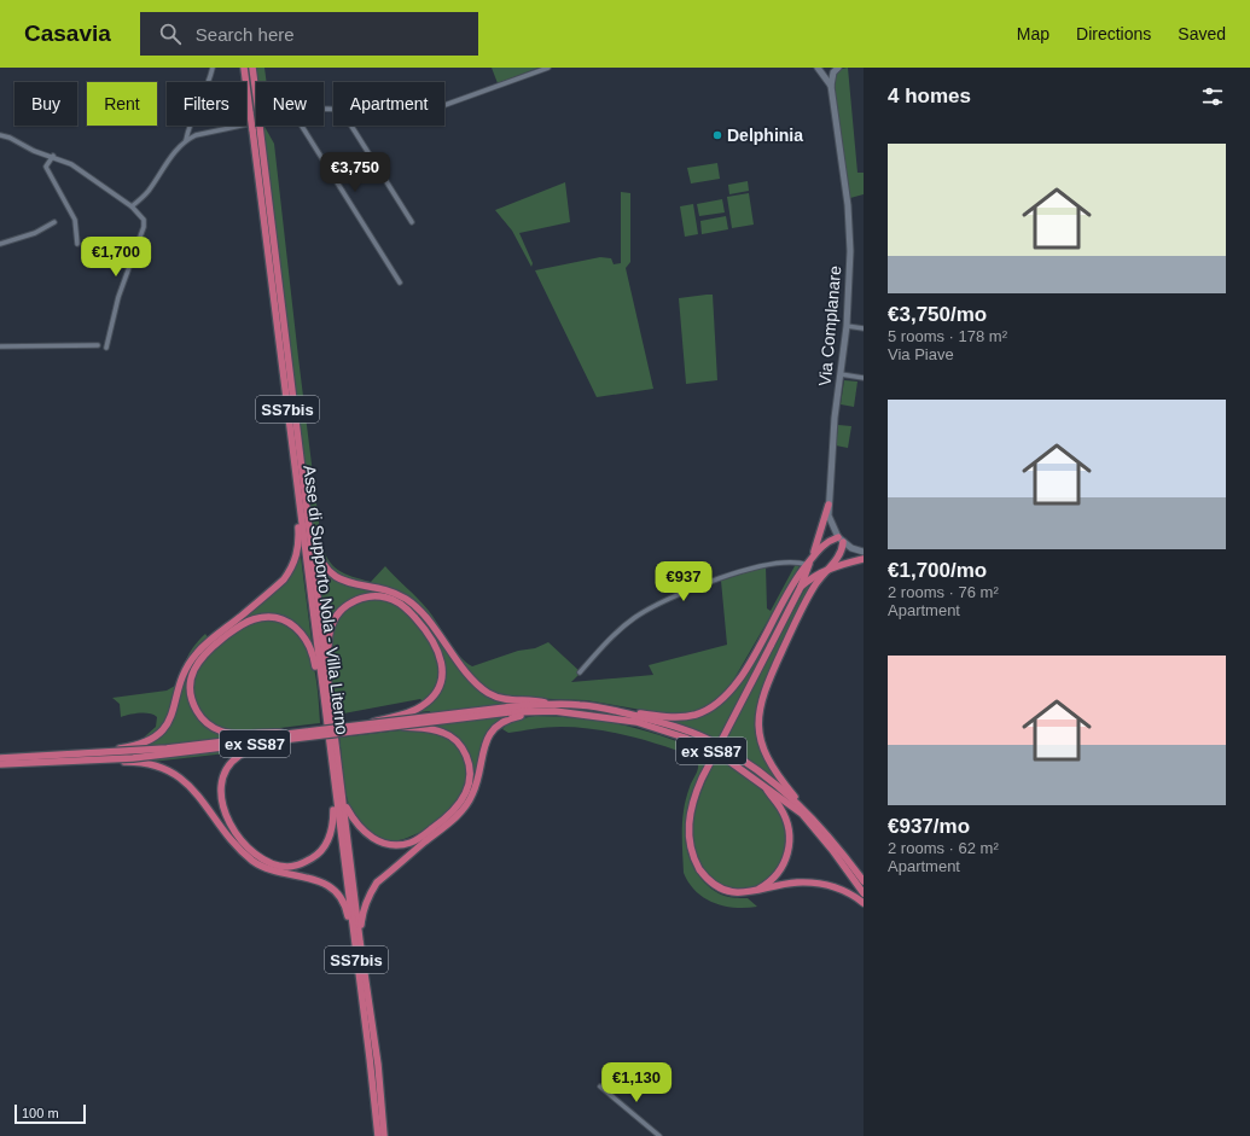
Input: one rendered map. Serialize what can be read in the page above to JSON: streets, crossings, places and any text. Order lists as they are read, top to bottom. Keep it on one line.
{"streets":{"highway":["SS7bis","Asse di Supporto Nola - Villa Literno","ex SS87"],"main road":["Via Complanare"]},"places":["Delphinia"],"scale_bar":"100 m","page":{"header":"Casavia","search":"Search here","nav":["Map","Directions","Saved"],"heading":"4 homes","chip":["Buy","Rent","Filters","New","Apartment"],"list":[{"name":"€3,750/mo","note":"5 rooms · 178 m² · Via Piave"},{"name":"€1,700/mo","note":"2 rooms · 76 m² · Apartment"},{"name":"€937/mo","note":"2 rooms · 62 m² · Apartment"}],"price":["€3,750","€1,700","€937","€1,130"],"scale":"100 m"}}
